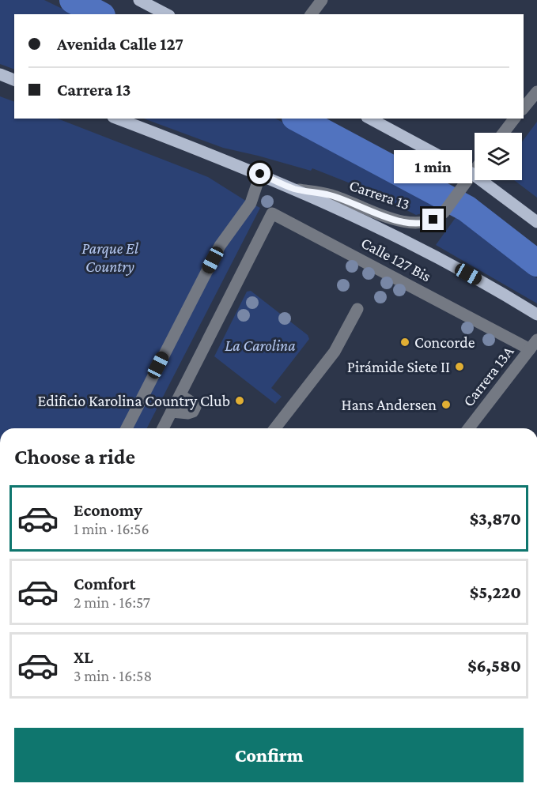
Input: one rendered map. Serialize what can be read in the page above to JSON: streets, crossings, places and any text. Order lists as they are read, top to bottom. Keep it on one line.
{"streets":{"street":["Carrera 13","Calle 127 Bis","Carrera 13A"]},"crossings":[["Calle 127 Bis","Carrera 13A"]],"parks":["Parque El Country","La Carolina"],"places":["Concorde","Pirámide Siete II","Edificio Karolina Country Club","Hans Andersen"],"page":{"banner":["Avenida Calle 127","Carrera 13"],"bubble":"1 min","heading":"Choose a ride","list":[{"name":"Economy","note":"1 min · 16:56","value":"$3,870"},{"name":"Comfort","note":"2 min · 16:57","value":"$5,220"},{"name":"XL","note":"3 min · 16:58","value":"$6,580"}],"buttons":"Confirm"}}
